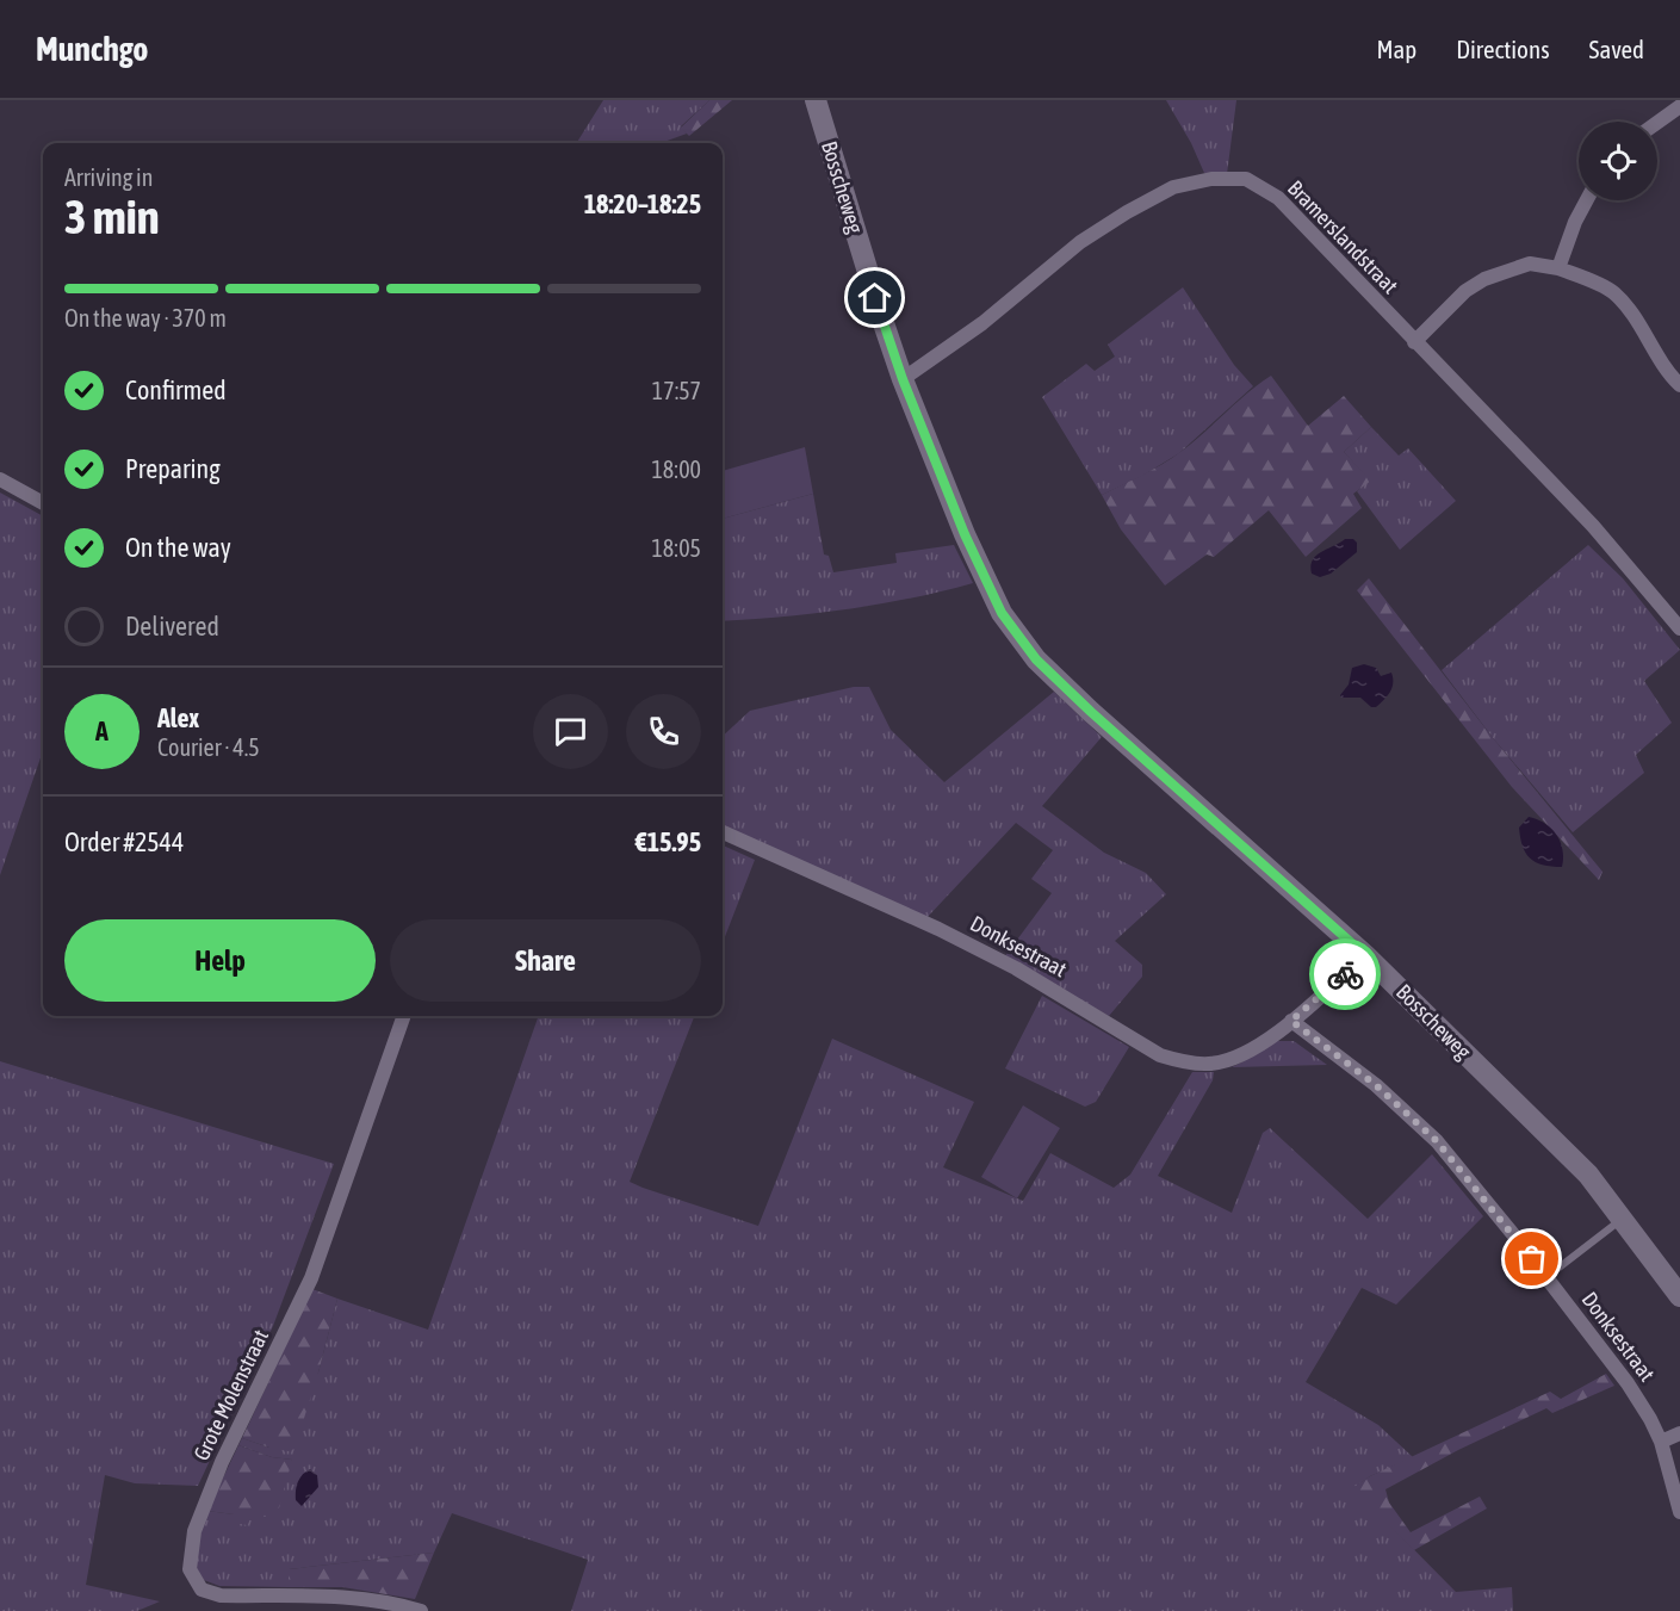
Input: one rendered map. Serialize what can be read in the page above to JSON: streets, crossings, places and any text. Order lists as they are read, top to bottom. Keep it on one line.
{"streets":{"street":["Bosscheweg","Bramerslandstraat","Donksestraat","Grote Molenstraat"]},"crossings":[["Bosscheweg","Bramerslandstraat"],["Bosscheweg","Donksestraat"]],"page":{"header":"Munchgo","nav":["Map","Directions","Saved"],"heading":["3 min","Arriving in","18:20–18:25"],"panel":["Alex","Courier · 4.5","Order #2544","€15.95"],"bar":"On the way · 370 m","list":[["Confirmed","17:57"],["Preparing","18:00"],["On the way","18:05"],"Delivered"],"round":"A","buttons":["Help","Share"]}}
